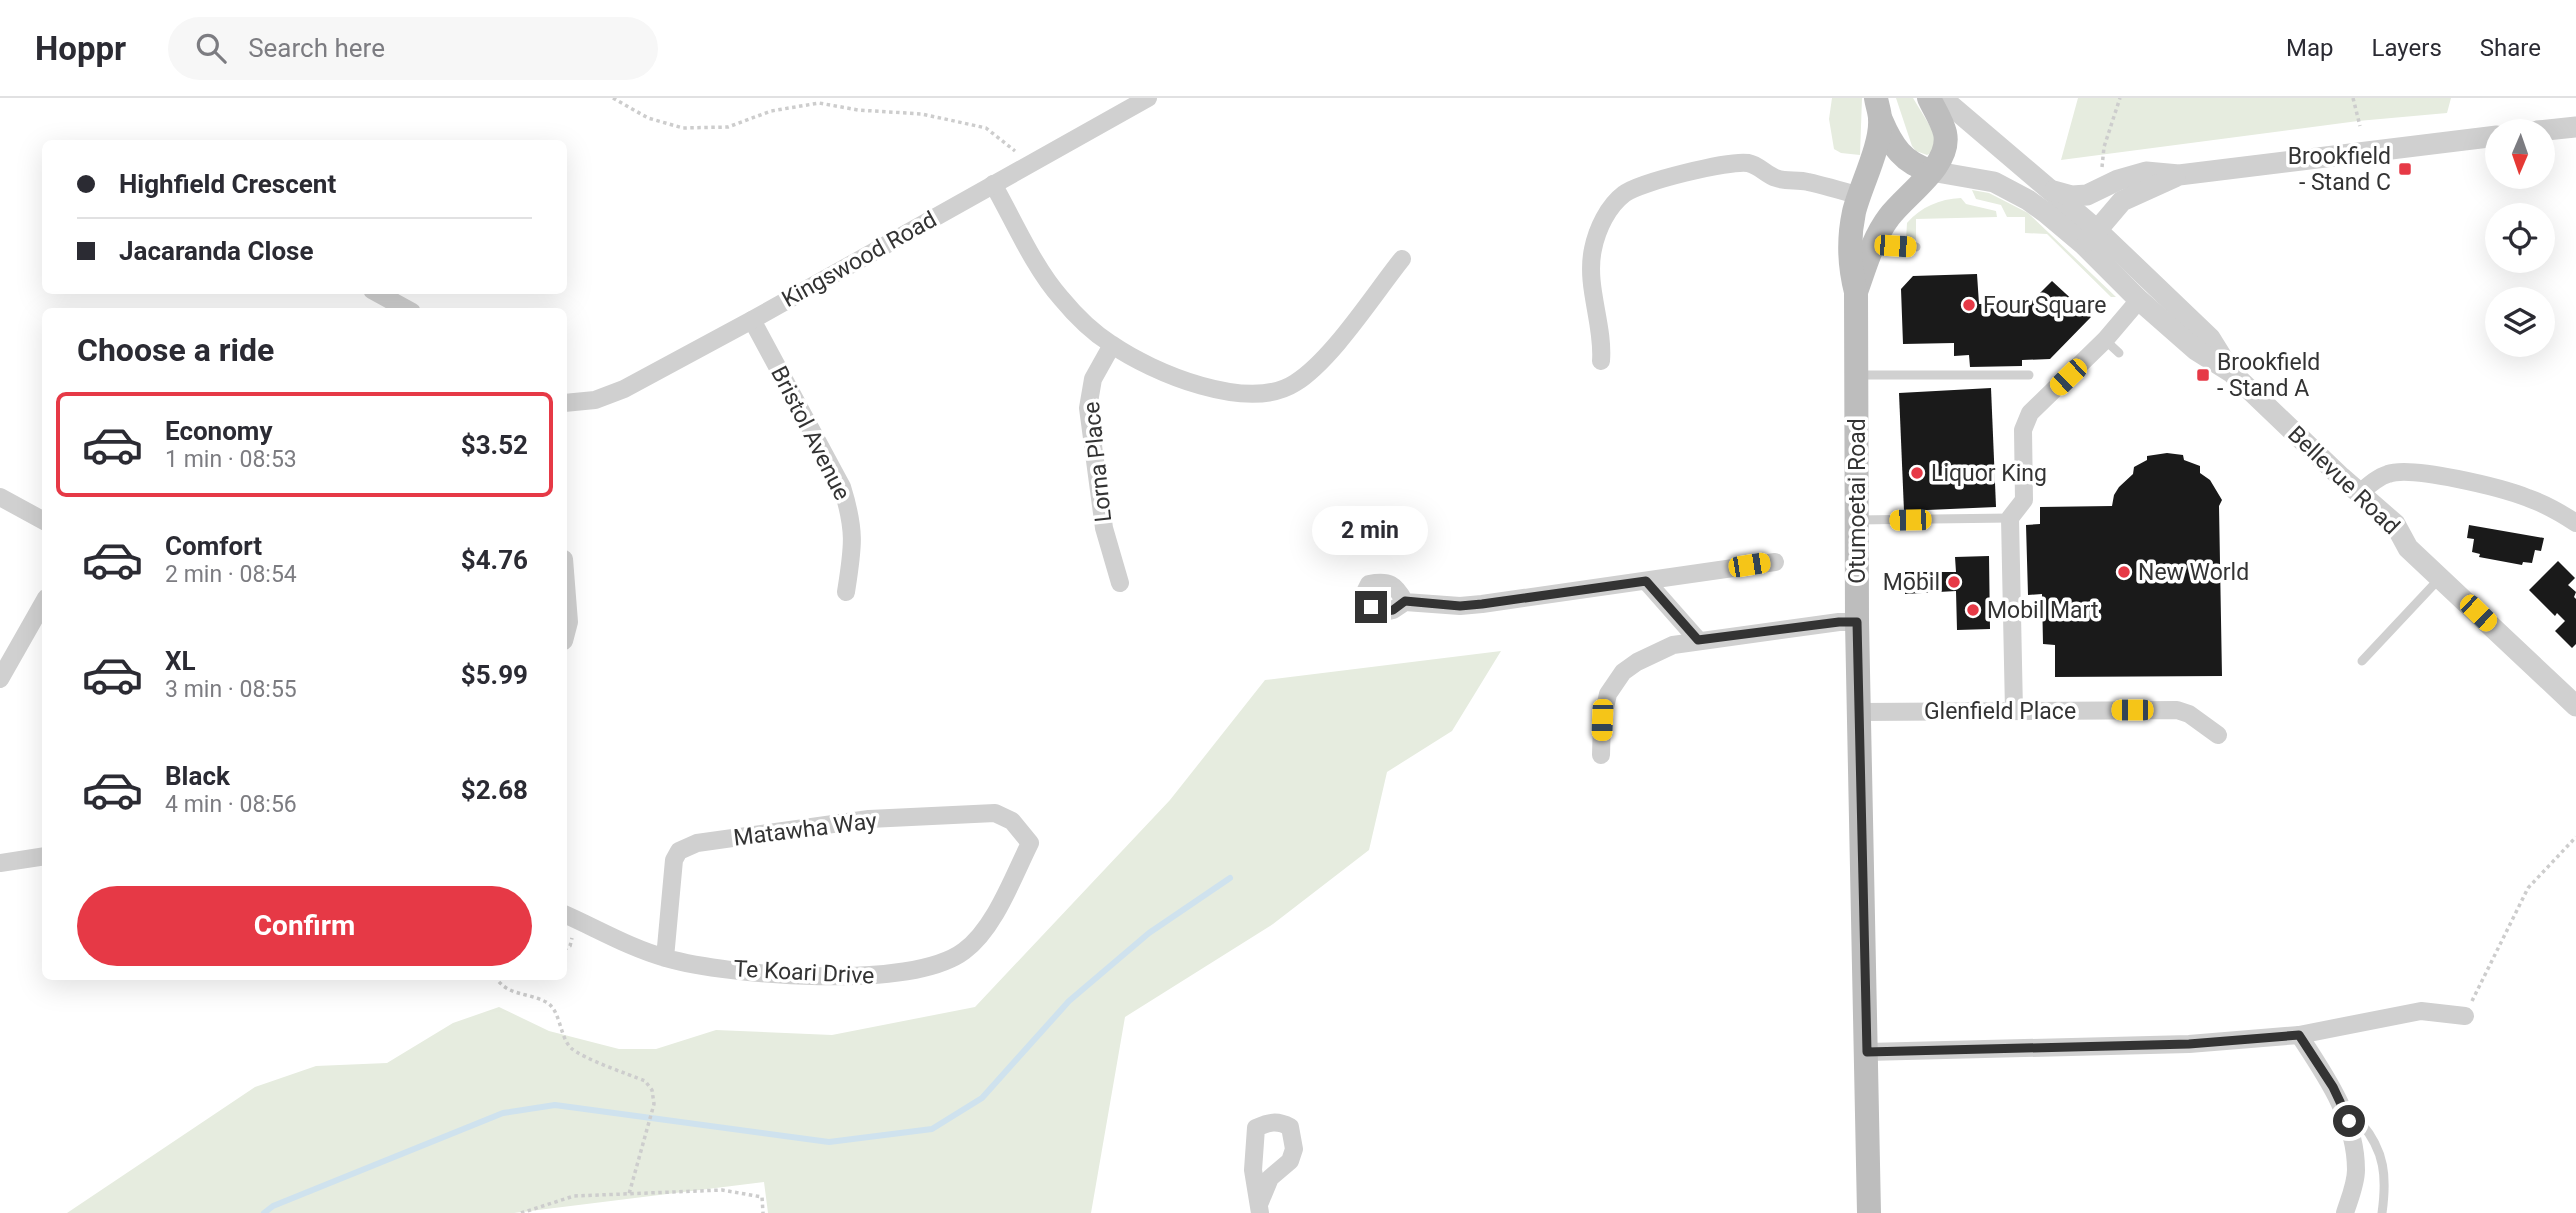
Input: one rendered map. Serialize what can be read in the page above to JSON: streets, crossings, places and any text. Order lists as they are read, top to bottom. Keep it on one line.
{"streets":{"main road":["Bellevue Road","Otumoetai Road"],"street":["Kingswood Road","Bristol Avenue","Lorna Place","Glenfield Place","Matawha Way","Te Koari Drive"]},"crossings":[["Kingswood Road","Bristol Avenue"],["Bellevue Road","Otumoetai Road"],["Otumoetai Road","Glenfield Place"],["Matawha Way","Te Koari Drive"]],"places":{"transit":["Brookfield - Stand C","Brookfield - Stand A"],"other":["Four Square","Liquor King","New World","Mobil","Mobil Mart"]},"north":"bottom","page":{"header":"Hoppr","search":"Search here","nav":["Map","Layers","Share"],"banner":["Highfield Crescent","Jacaranda Close"],"heading":"Choose a ride","list":[{"name":"Economy","note":"1 min · 08:53","value":"$3.52"},{"name":"Comfort","note":"2 min · 08:54","value":"$4.76"},{"name":"XL","note":"3 min · 08:55","value":"$5.99"},{"name":"Black","note":"4 min · 08:56","value":"$2.68"}],"bubble":"2 min","buttons":"Confirm"}}
